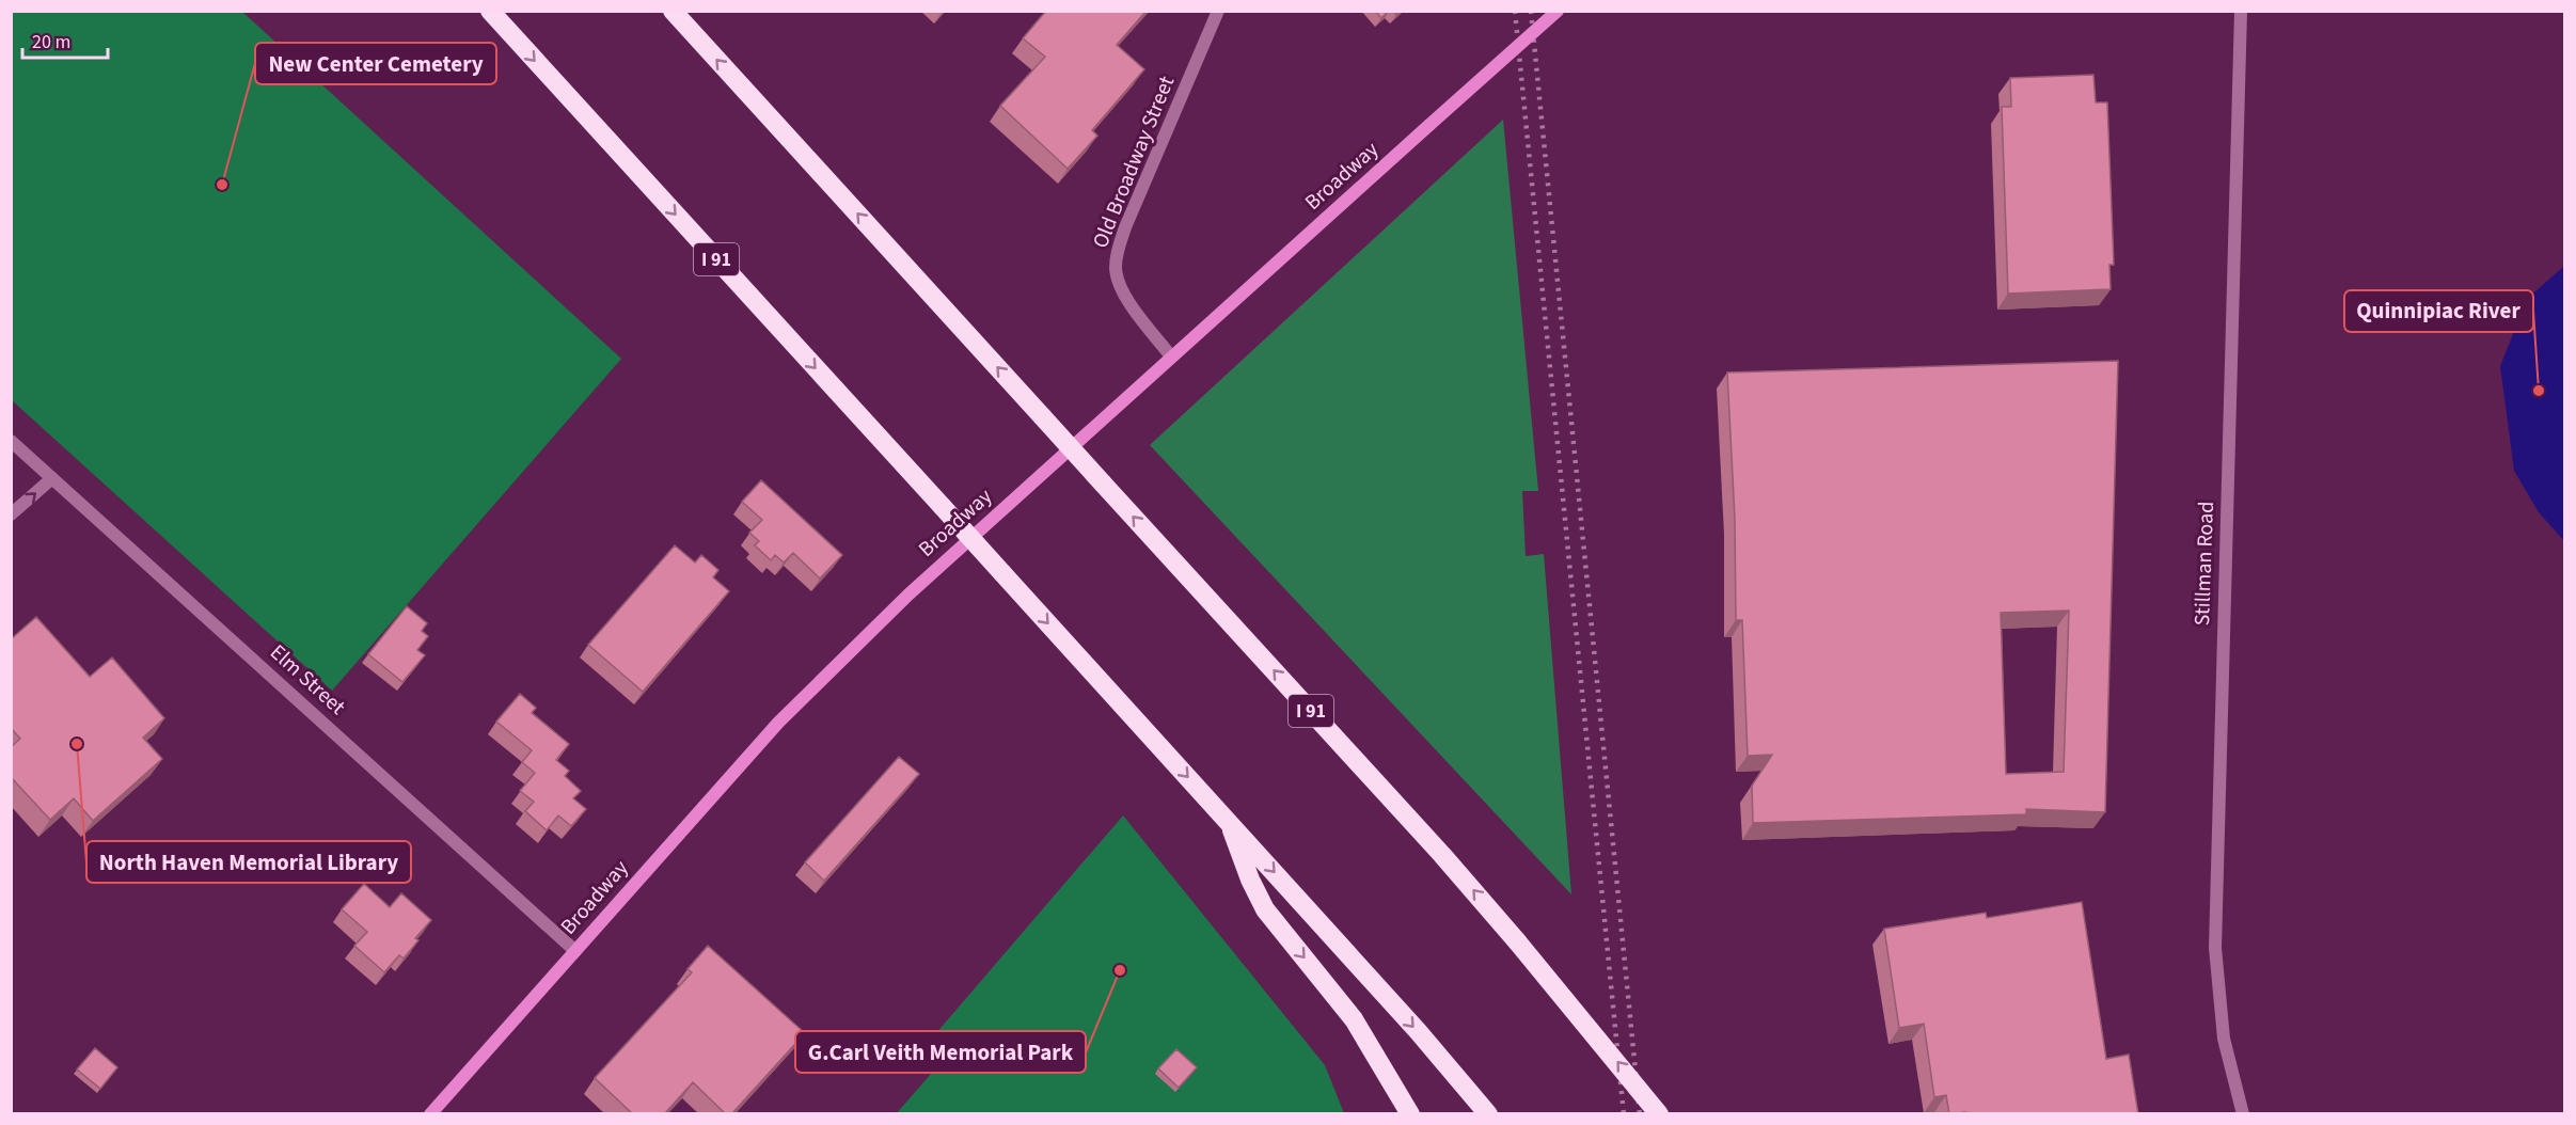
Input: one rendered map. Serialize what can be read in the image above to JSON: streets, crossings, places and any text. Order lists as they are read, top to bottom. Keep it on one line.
{"streets":{"highway":["I 91"],"main road":["Broadway"],"street":["Old Broadway Street","Stillman Road","Elm Street"]},"crossings":[["Old Broadway Street","Broadway"],["Broadway","Elm Street"]],"places":["New Center Cemetery","Quinnipiac River","North Haven Memorial Library","G.Carl Veith Memorial Park"],"scale_bar":"20 m"}
